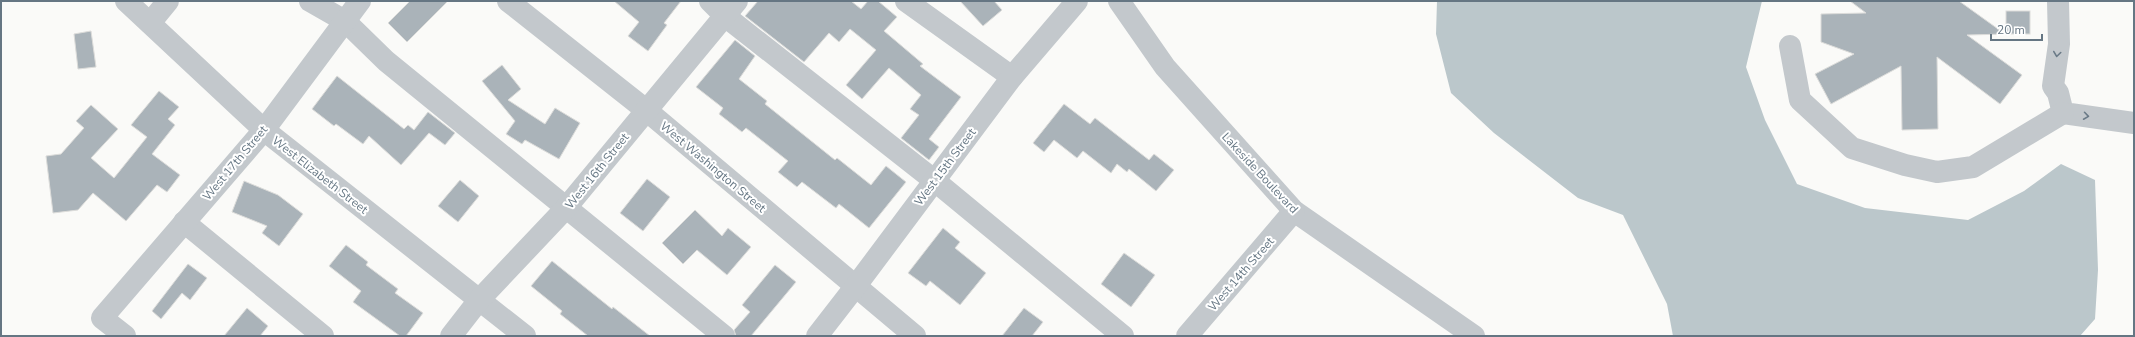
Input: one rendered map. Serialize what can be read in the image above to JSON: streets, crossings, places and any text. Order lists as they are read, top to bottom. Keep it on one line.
{"streets":{"street":["West 17th Street","West Washington Street","West 15th Street","West 16th Street","Lakeside Boulevard","West Elizabeth Street","West 14th Street"]},"crossings":[["West 17th Street","West Elizabeth Street"],["West Washington Street","West 15th Street"],["West Washington Street","West 16th Street"],["West 16th Street","West Elizabeth Street"],["Lakeside Boulevard","West 14th Street"]],"scale_bar":"20 m"}
